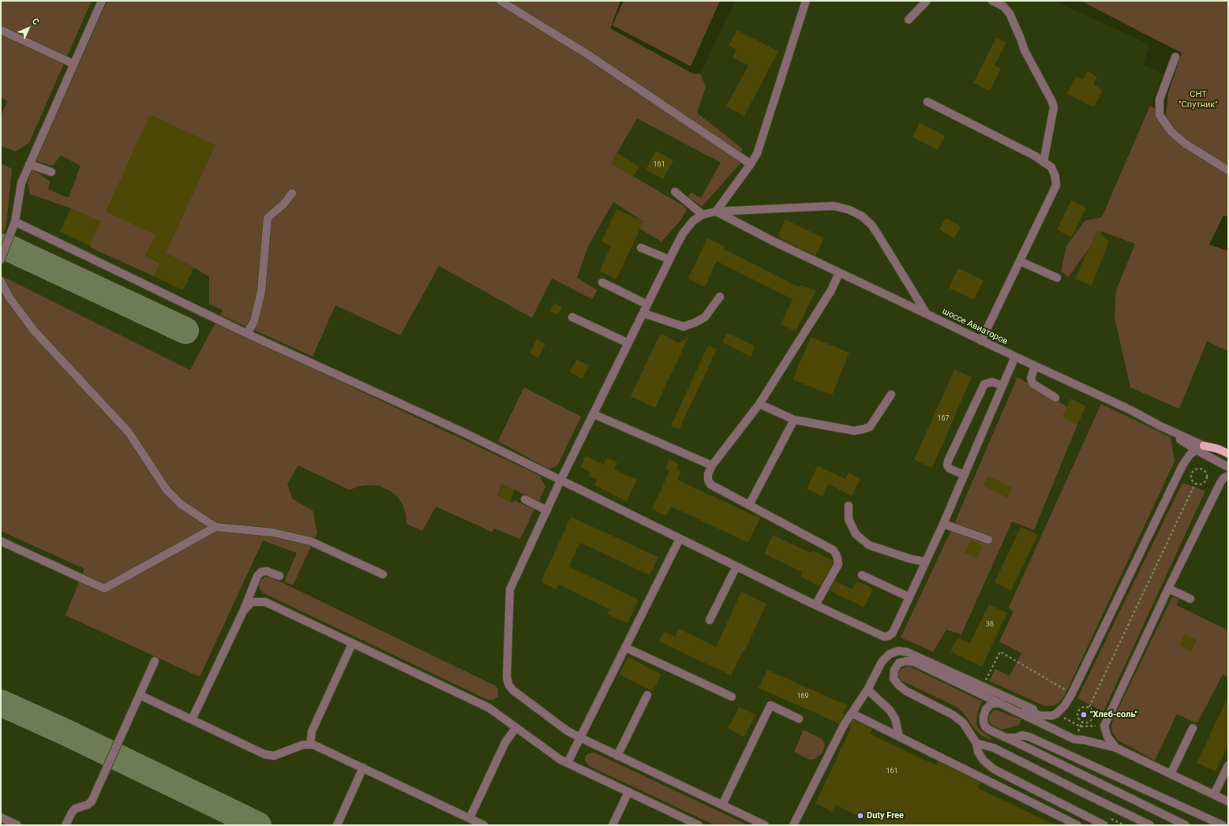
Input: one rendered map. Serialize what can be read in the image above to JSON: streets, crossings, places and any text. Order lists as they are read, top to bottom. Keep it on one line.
{"streets":{"main road":["шоссе Авиаторов"]},"parks":["СНТ \"Спутник\""],"places":["\"Хлеб-соль\"","Duty Free"],"house_numbers":["161","167","36","169","161"],"north":"top right"}
